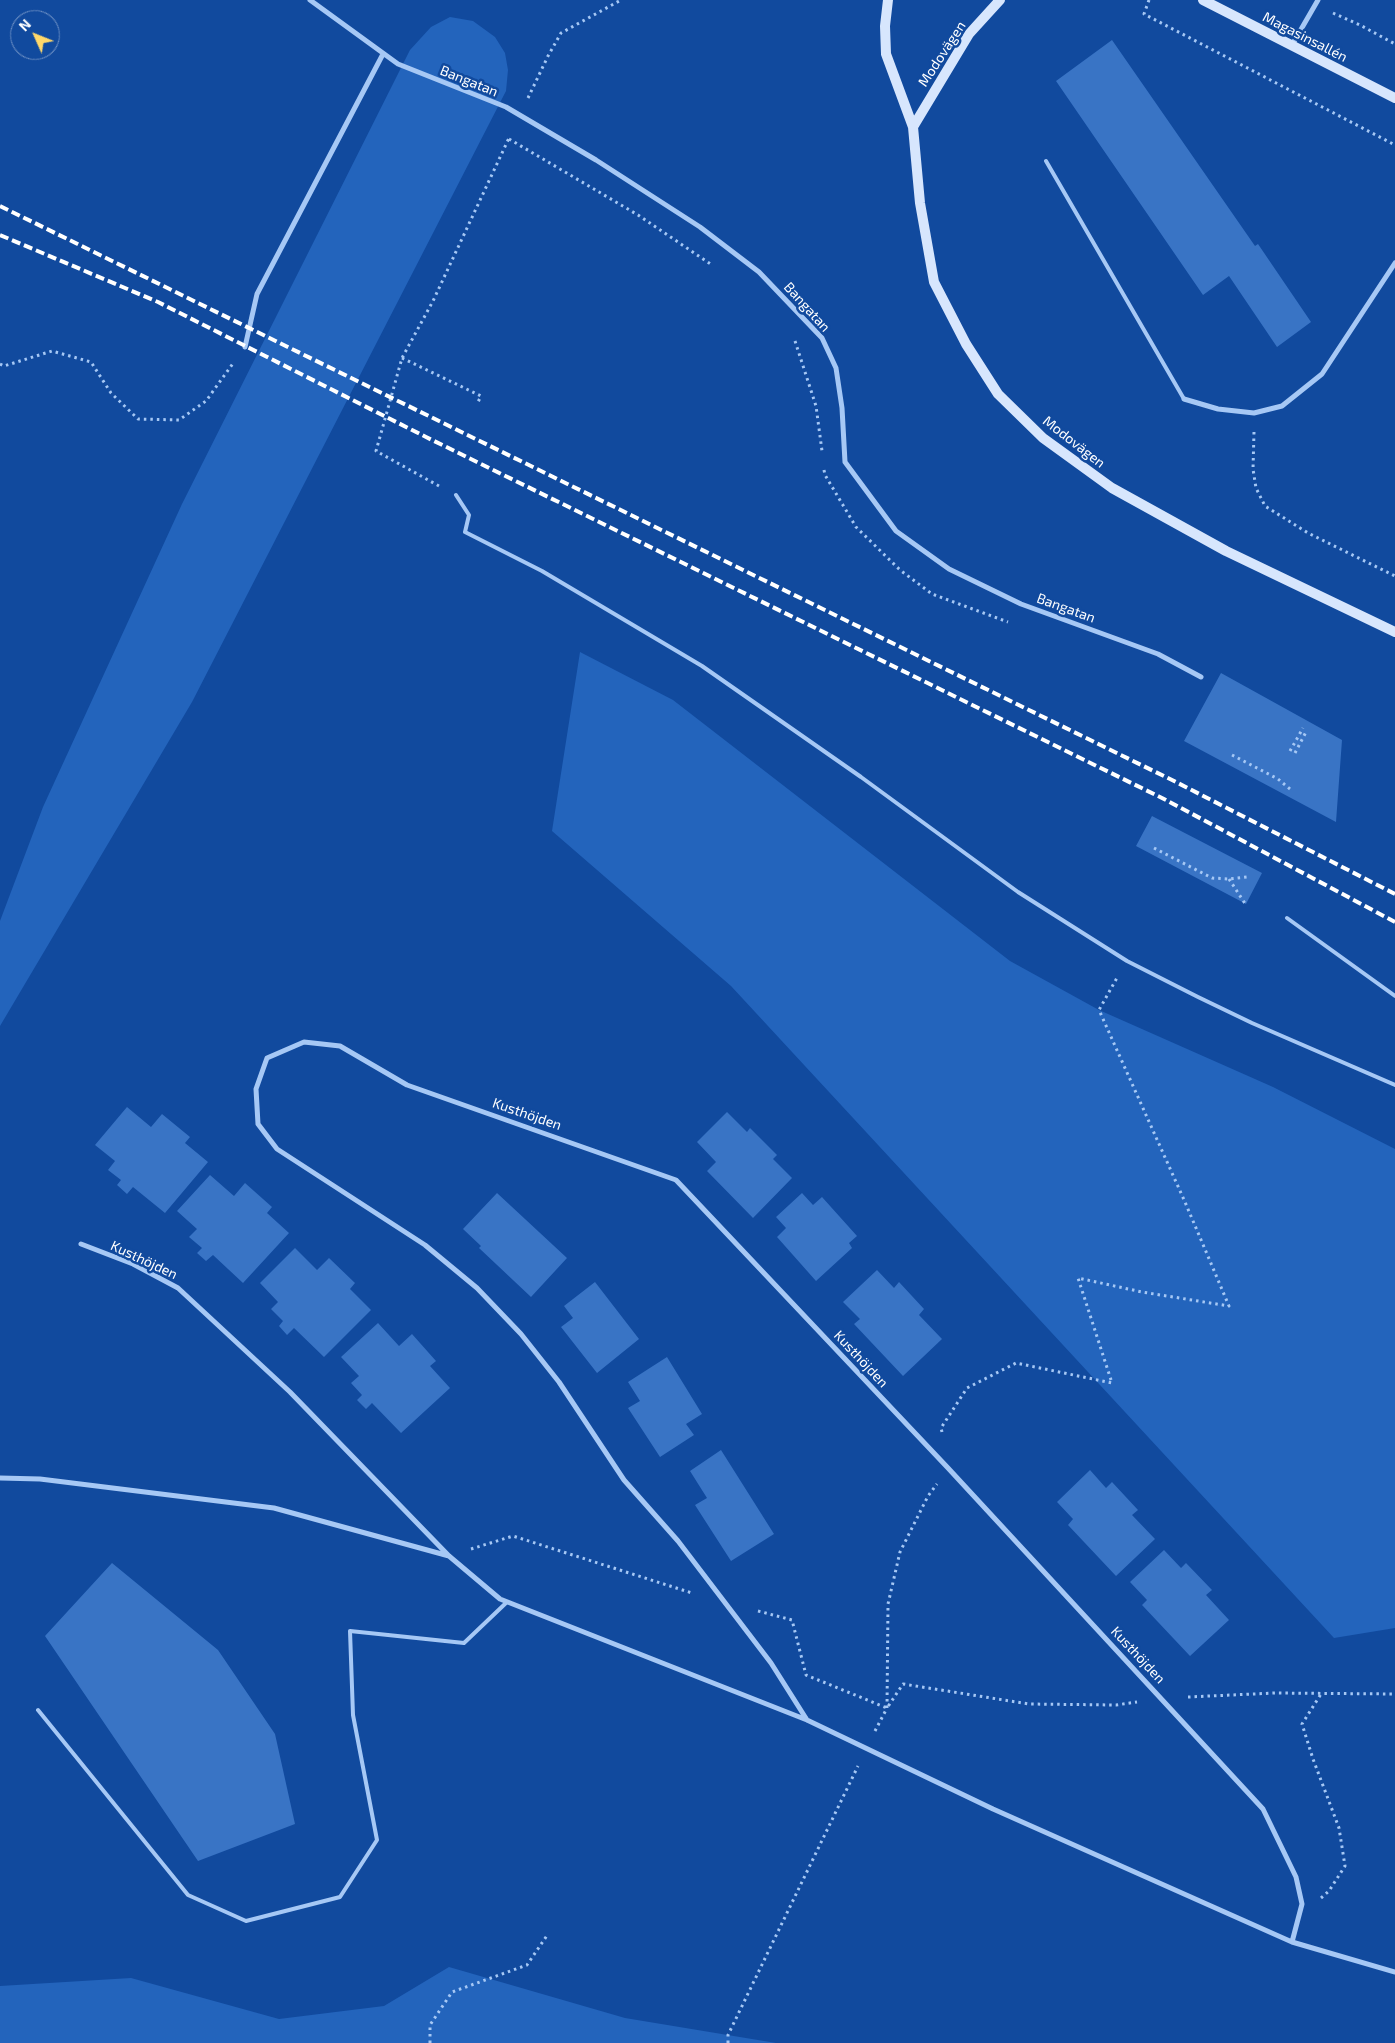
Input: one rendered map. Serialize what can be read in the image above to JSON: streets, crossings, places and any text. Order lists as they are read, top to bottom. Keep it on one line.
{"streets":{"main road":["Magasinsallén","Modovägen"],"street":["Bangatan","Kusthöjden"]},"north":"top left"}
